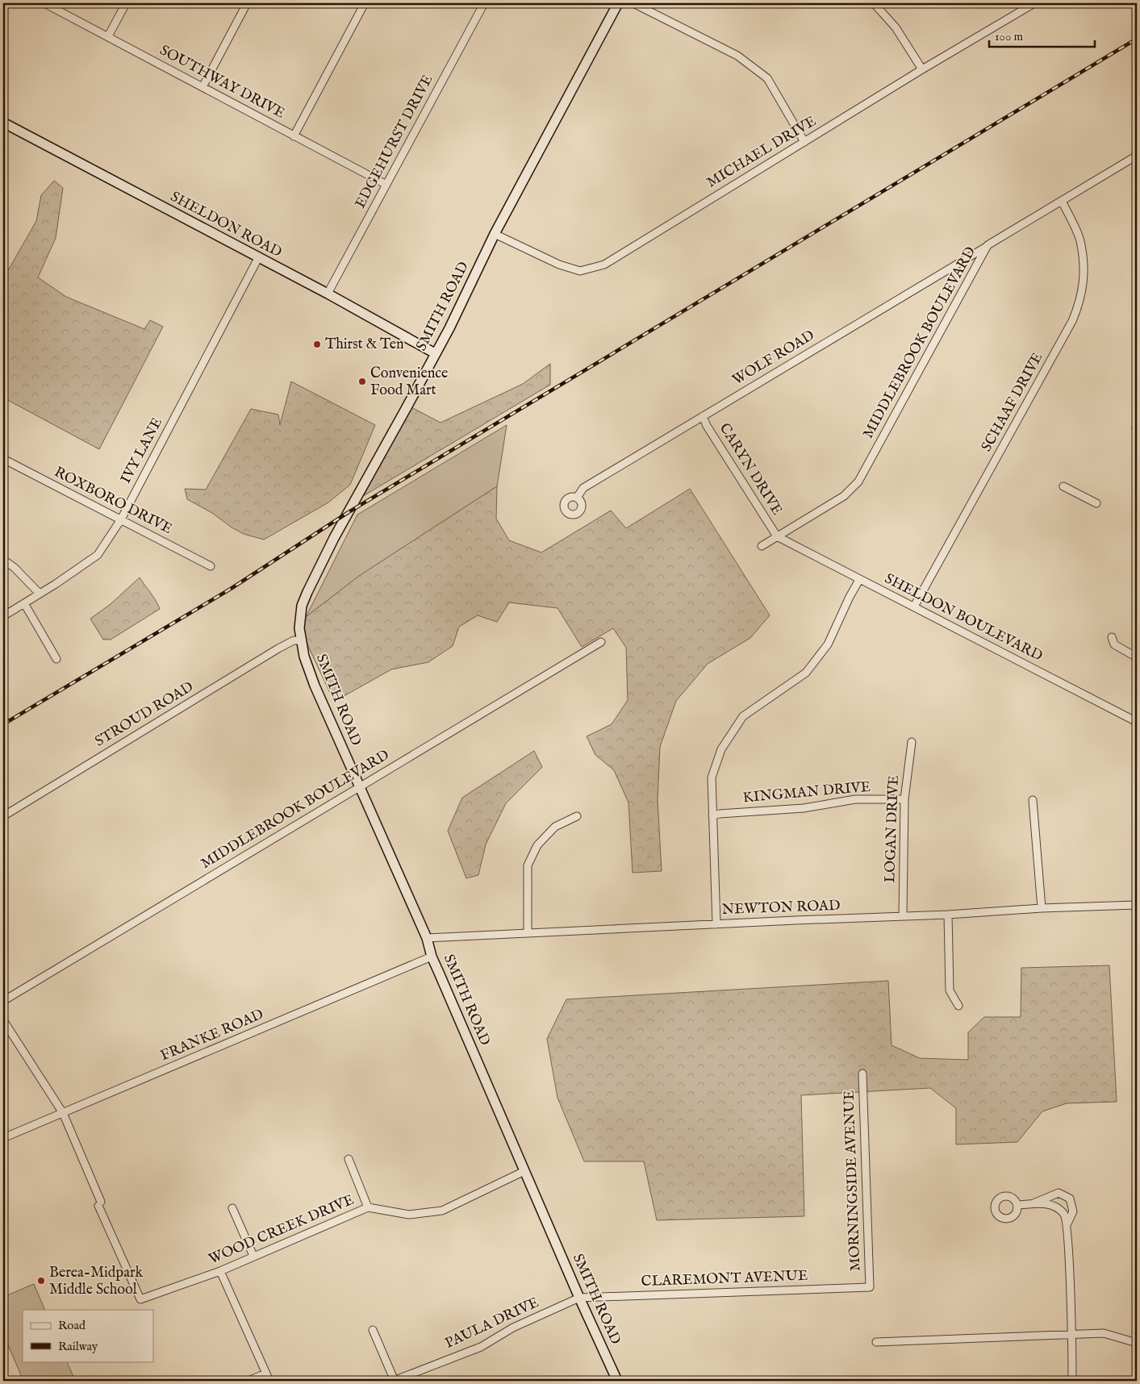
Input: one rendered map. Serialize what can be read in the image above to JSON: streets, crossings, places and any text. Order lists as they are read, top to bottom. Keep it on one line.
{"streets":{"main road":["SHELDON ROAD","SMITH ROAD"],"street":["SOUTHWAY DRIVE","EDGEHURST DRIVE","MICHAEL DRIVE","MIDDLEBROOK BOULEVARD","WOLF ROAD","SCHAAF DRIVE","IVY LANE","CARYN DRIVE","ROXBORO DRIVE","SHELDON BOULEVARD","STROUD ROAD","KINGMAN DRIVE","LOGAN DRIVE","NEWTON ROAD","FRANKE ROAD","MORNINGSIDE AVENUE","WOOD CREEK DRIVE","CLAREMONT AVENUE","PAULA DRIVE"]},"crossings":[["SOUTHWAY DRIVE","EDGEHURST DRIVE"],["EDGEHURST DRIVE","SHELDON ROAD"],["MICHAEL DRIVE","SMITH ROAD"],["SHELDON ROAD","SMITH ROAD"],["SHELDON ROAD","IVY LANE"],["SMITH ROAD","MIDDLEBROOK BOULEVARD"],["SMITH ROAD","STROUD ROAD"],["SMITH ROAD","NEWTON ROAD"],["SMITH ROAD","FRANKE ROAD"],["SMITH ROAD","WOOD CREEK DRIVE"],["SMITH ROAD","CLAREMONT AVENUE"],["SMITH ROAD","PAULA DRIVE"],["MIDDLEBROOK BOULEVARD","WOLF ROAD"],["MIDDLEBROOK BOULEVARD","SCHAAF DRIVE"],["MIDDLEBROOK BOULEVARD","CARYN DRIVE"],["MIDDLEBROOK BOULEVARD","SHELDON BOULEVARD"],["WOLF ROAD","CARYN DRIVE"],["SCHAAF DRIVE","SHELDON BOULEVARD"],["IVY LANE","ROXBORO DRIVE"],["CARYN DRIVE","SHELDON BOULEVARD"],["KINGMAN DRIVE","LOGAN DRIVE"],["LOGAN DRIVE","NEWTON ROAD"],["FRANKE ROAD","WOOD CREEK DRIVE"],["MORNINGSIDE AVENUE","CLAREMONT AVENUE"],["CLAREMONT AVENUE","PAULA DRIVE"]],"places":["Thirst & Ten","Convenience Food Mart","Berea-Midpark Middle School"],"legend":["Road","Railway"],"scale_bar":"100 m"}
